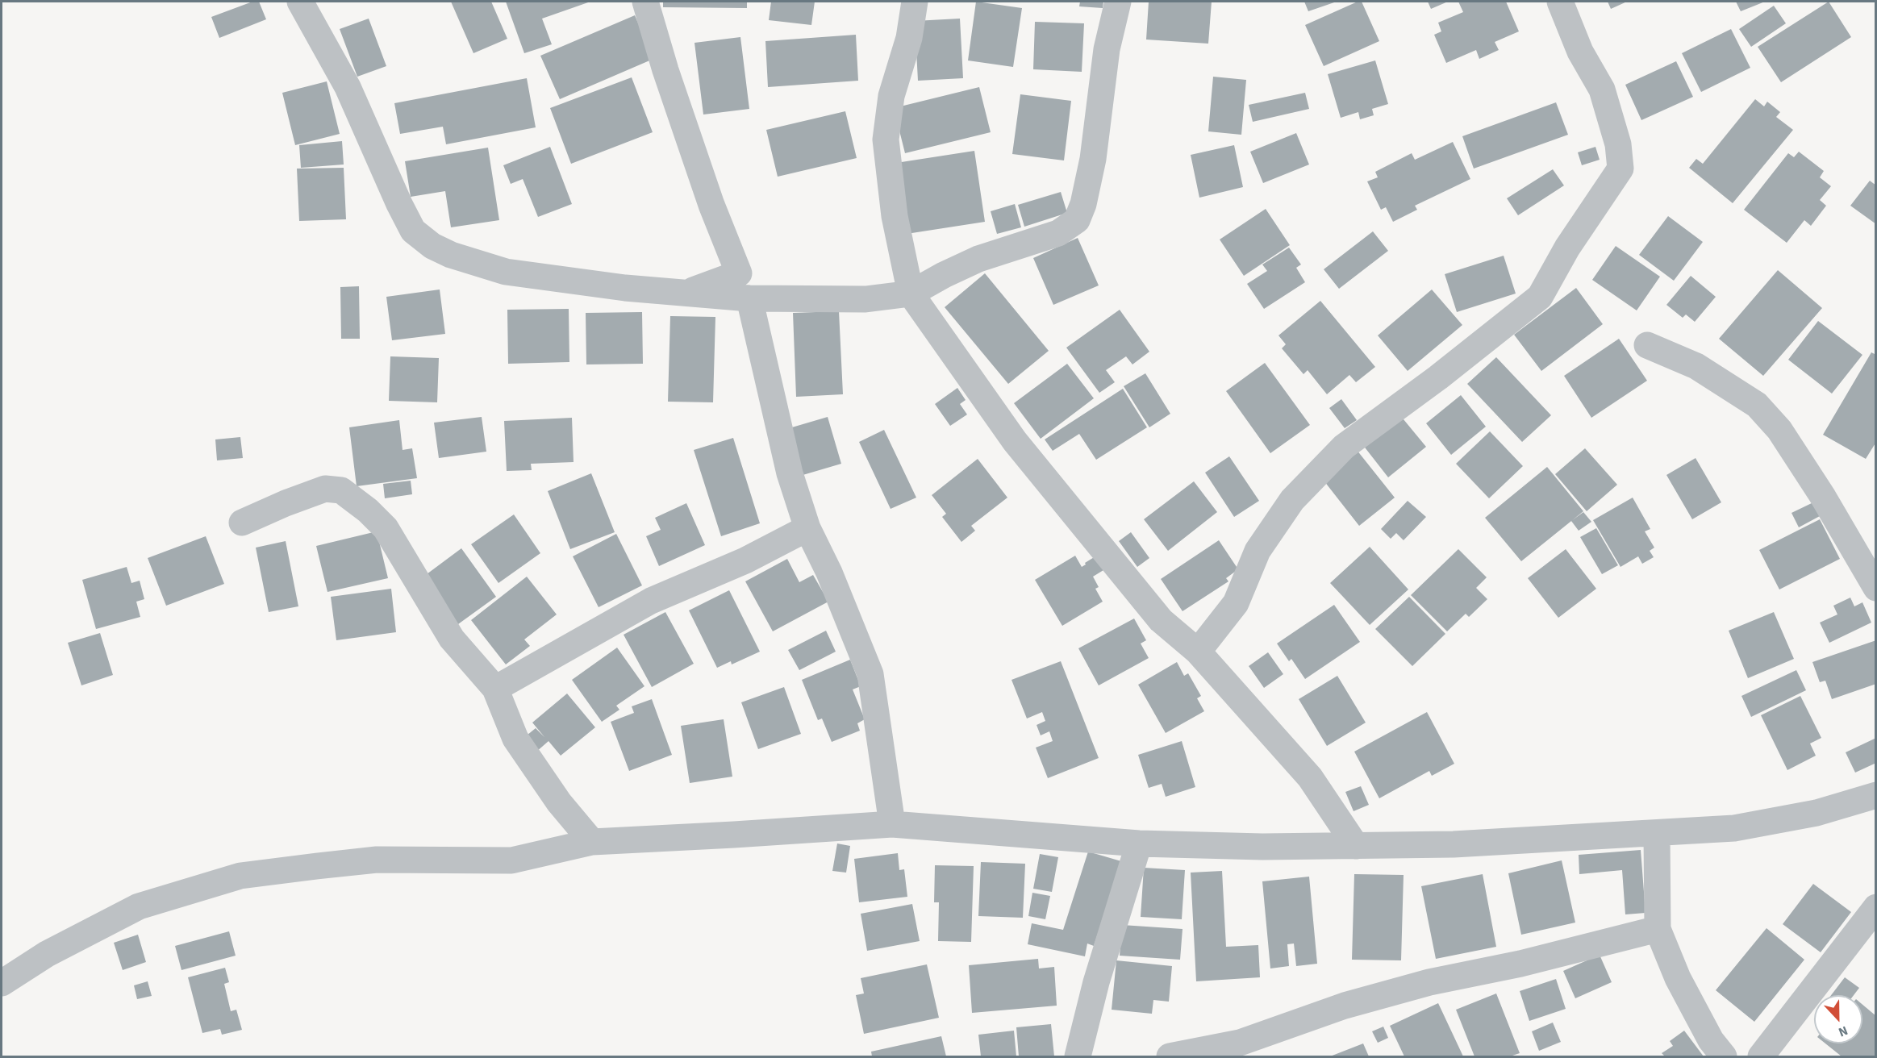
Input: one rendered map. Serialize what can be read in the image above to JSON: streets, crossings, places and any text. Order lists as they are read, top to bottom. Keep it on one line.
{"north":"bottom"}
